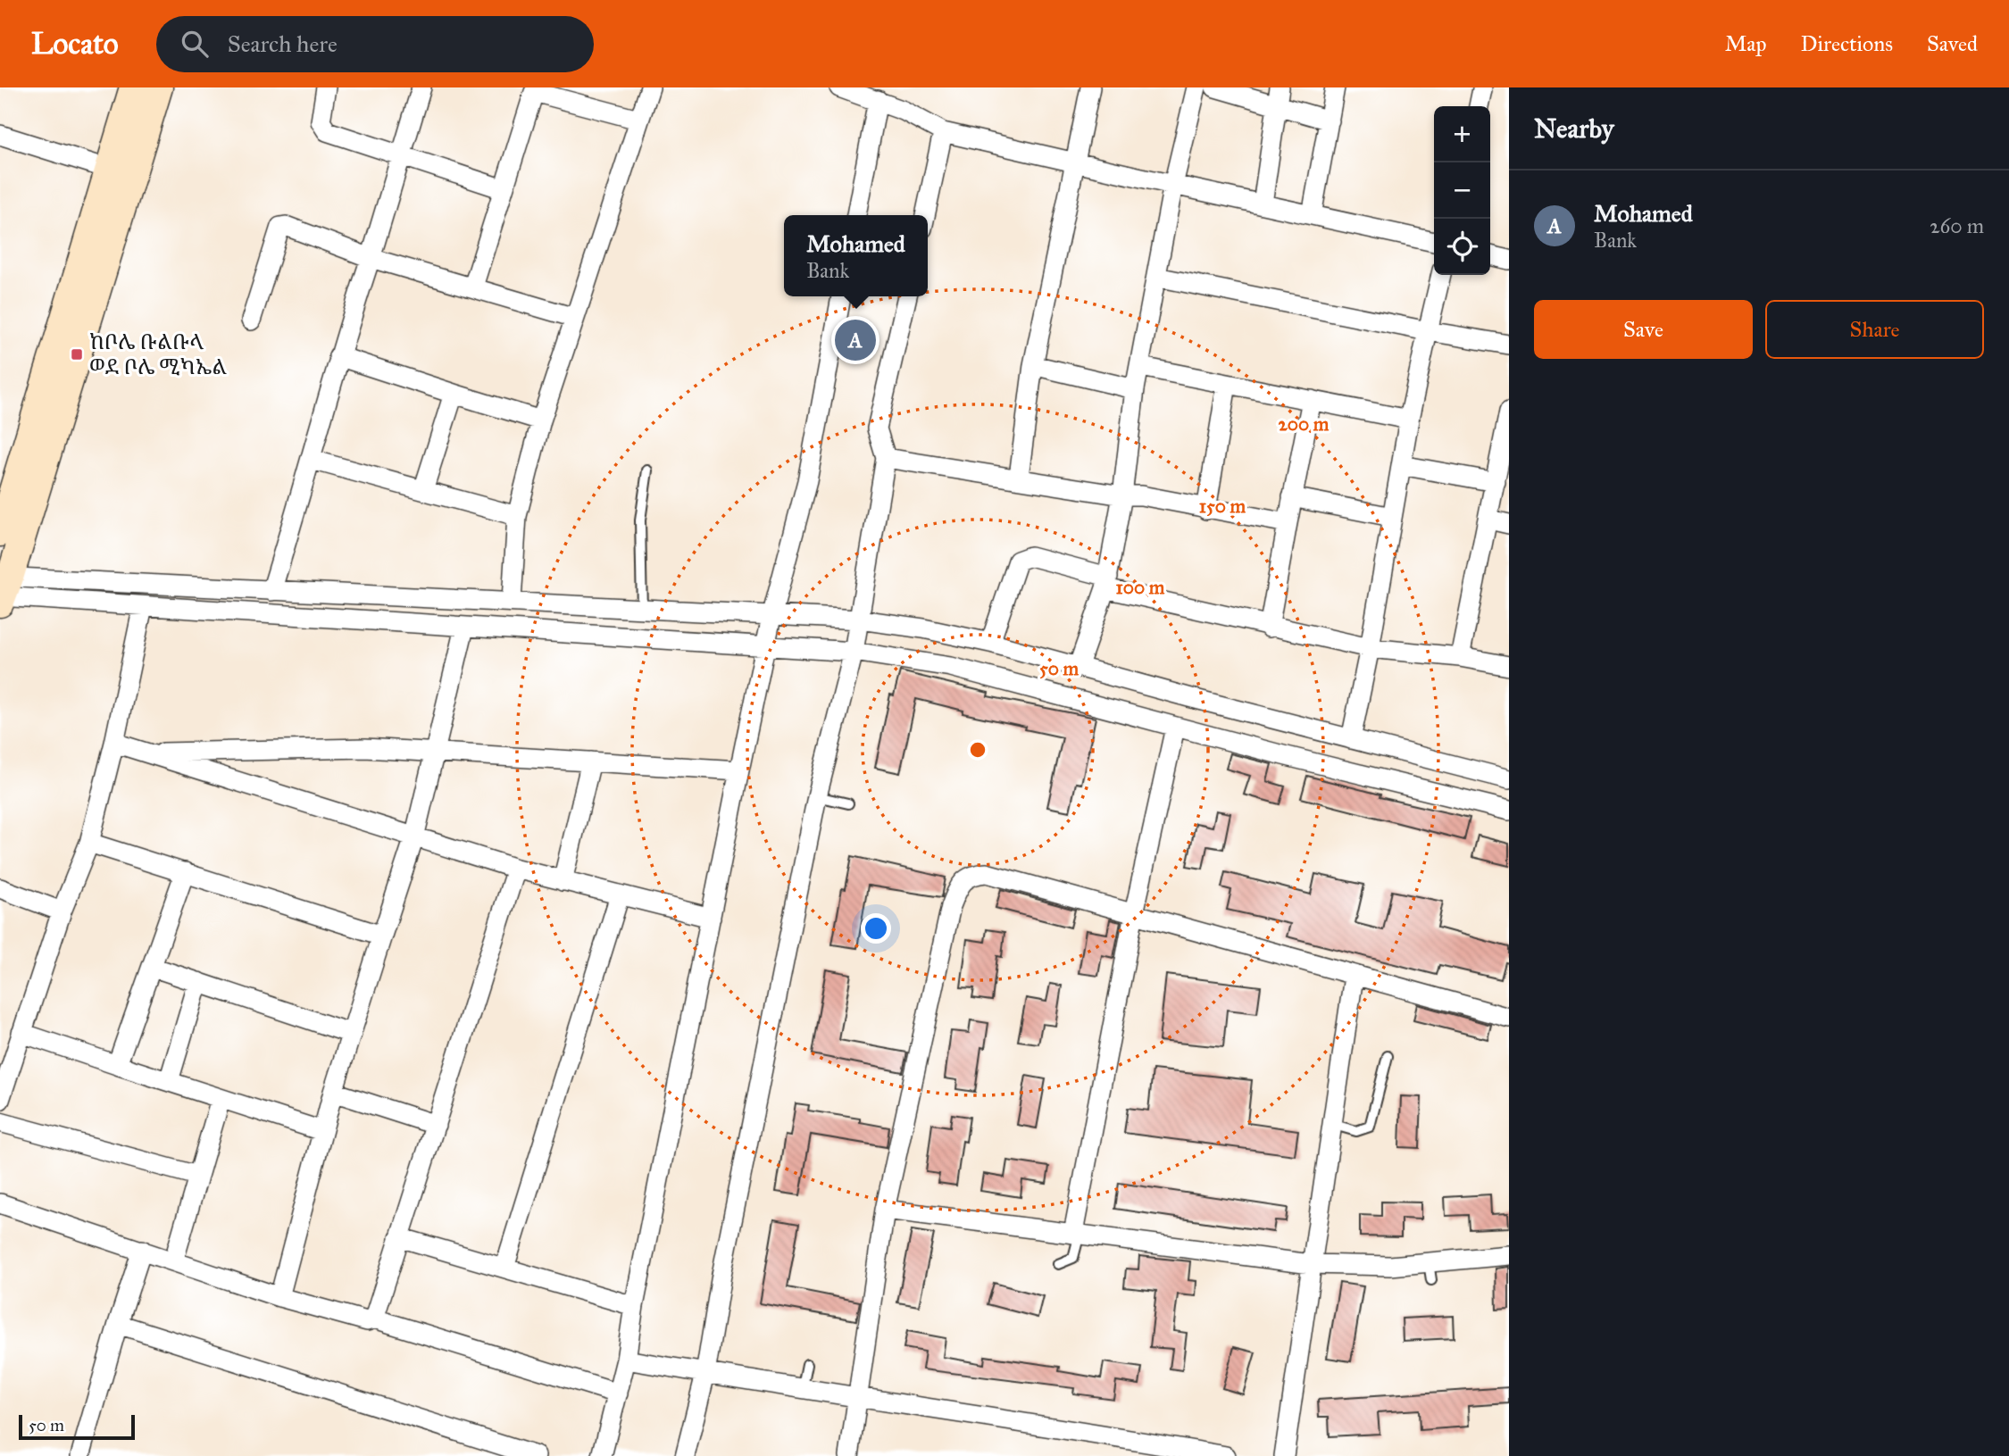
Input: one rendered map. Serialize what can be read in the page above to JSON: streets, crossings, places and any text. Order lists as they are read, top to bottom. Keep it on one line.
{"places":{"transit":["ከቦሌ ቡልቡላ ወደ ቦሌ ሚካኤል"]},"scale_bar":"50 m","page":{"header":"Locato","search":"Search here","nav":["Map","Directions","Saved"],"heading":"Nearby","map_buttons":["+","−"],"list":[{"mark":"A","name":"Mohamed","note":"Bank","value":"260 m"}],"popup":["Mohamed","Bank"],"buttons":["Save","Share"],"pins":"A","scale":"50 m"},"rings":["200 m","150 m","100 m","50 m"]}
